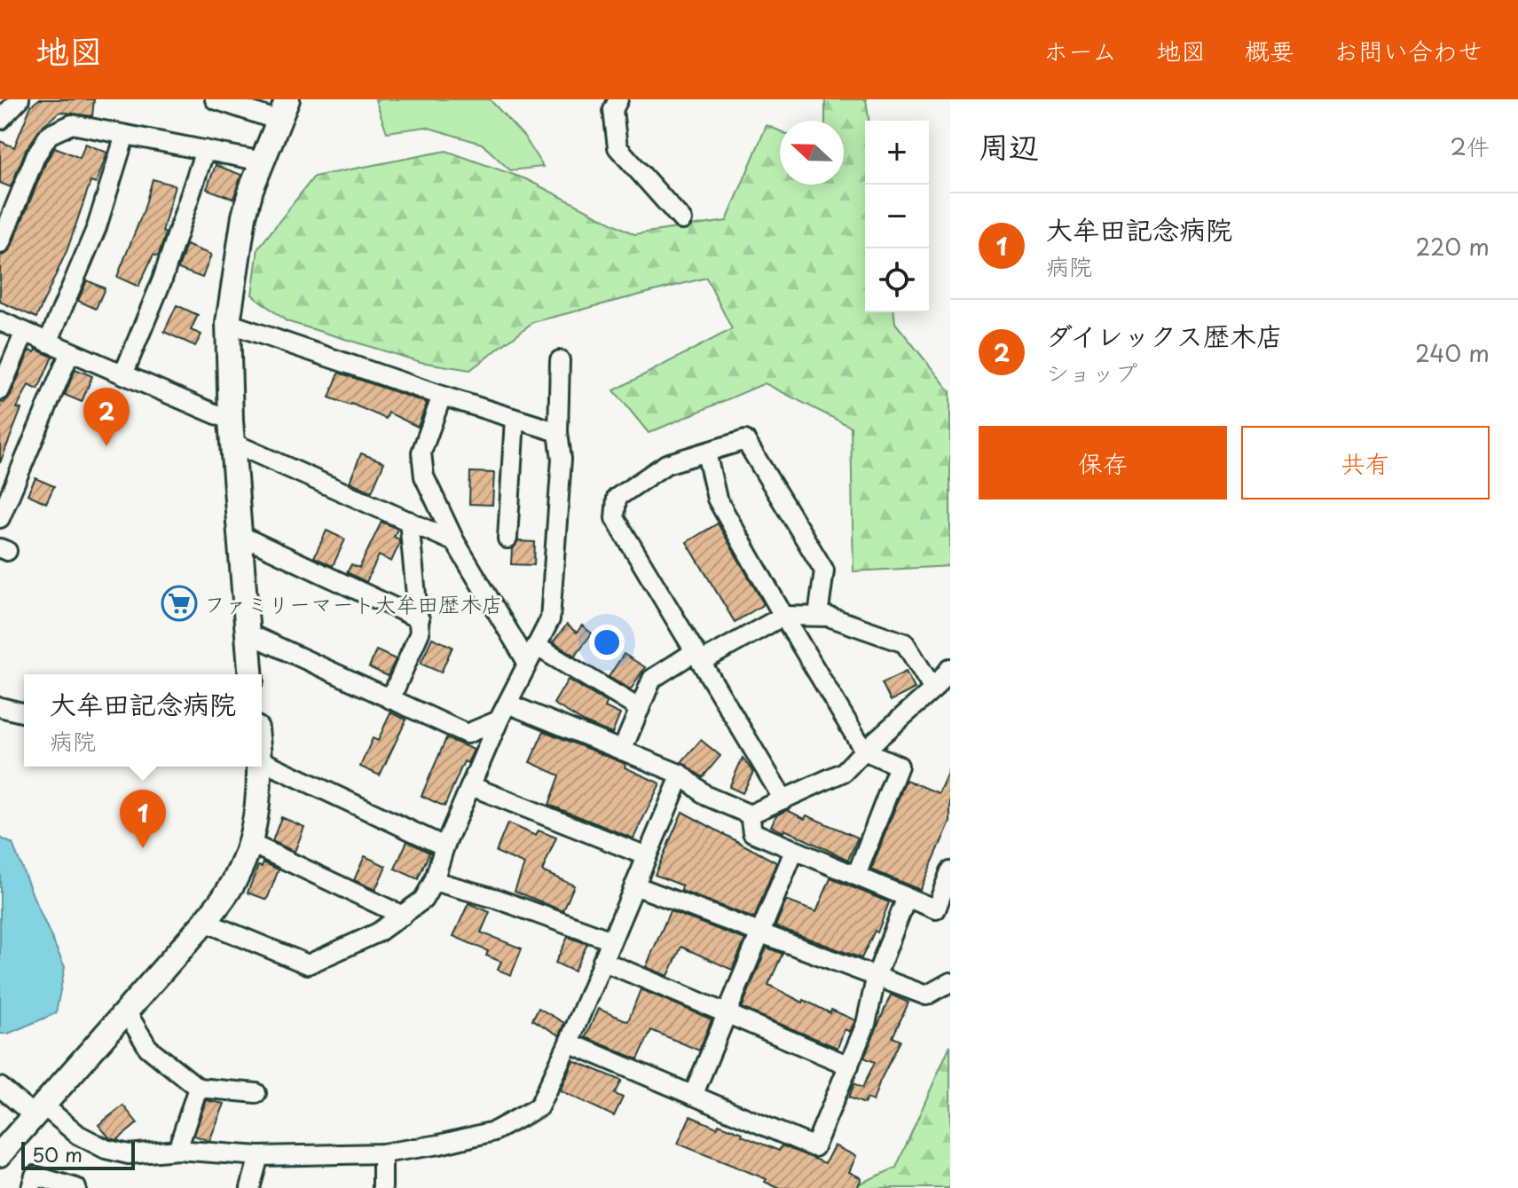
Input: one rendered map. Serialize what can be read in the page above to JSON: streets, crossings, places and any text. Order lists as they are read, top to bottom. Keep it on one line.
{"places":{"supermarket":["ファミリーマート大牟田歴木店"]},"scale_bar":"50 m","north":"left","page":{"header":"地図","nav":["ホーム","地図","概要","お問い合わせ"],"heading":["周辺","2件"],"map_buttons":["+","−"],"list":[{"mark":"1","name":"大牟田記念病院","note":"病院","value":"220 m"},{"mark":"2","name":"ダイレックス歴木店","note":"ショップ","value":"240 m"}],"pins":["2","1"],"buttons":["保存","共有"],"popup":["大牟田記念病院","病院"],"scale":"50 m"}}
